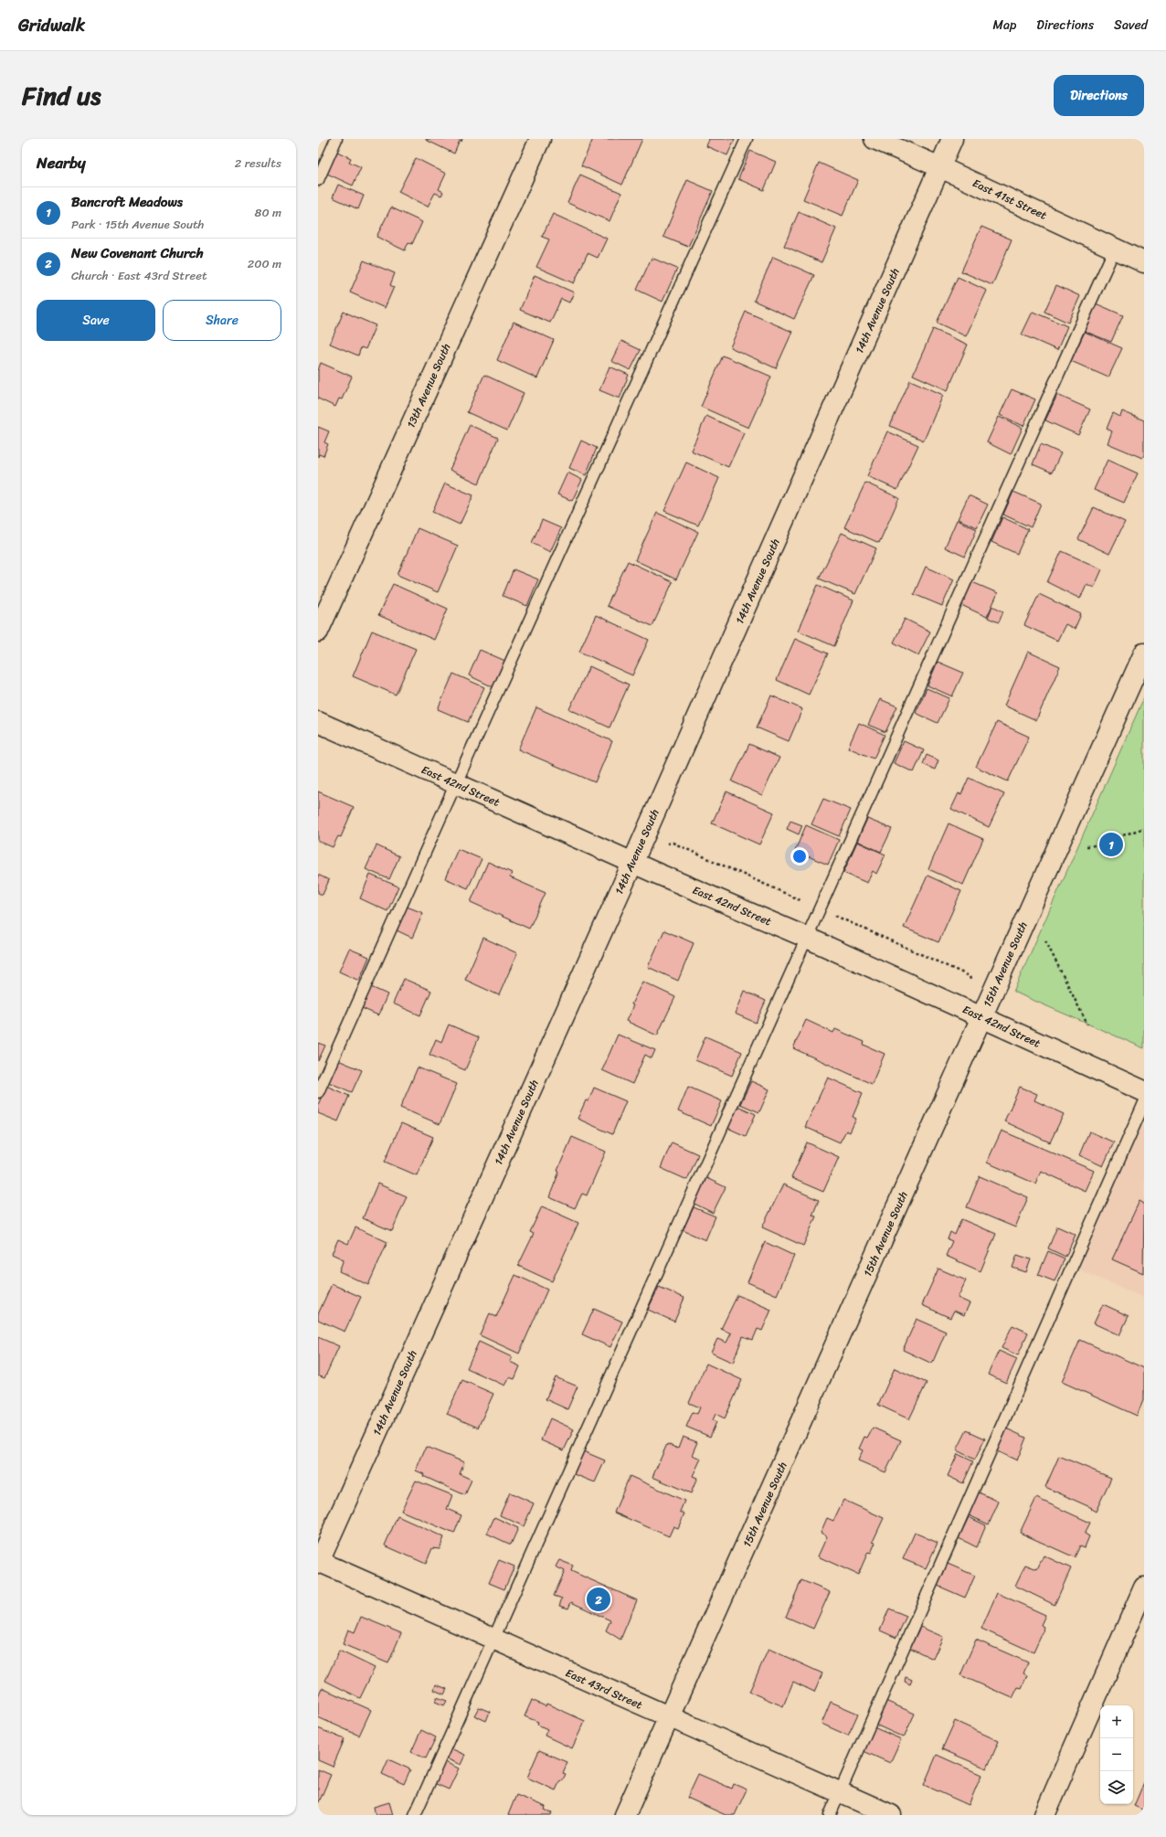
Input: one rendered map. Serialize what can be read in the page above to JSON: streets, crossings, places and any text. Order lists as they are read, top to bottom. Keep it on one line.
{"streets":{"street":["East 41st Street","14th Avenue South","13th Avenue South","East 42nd Street","15th Avenue South","East 43rd Street"]},"crossings":[["East 41st Street","14th Avenue South"],["14th Avenue South","East 42nd Street"],["14th Avenue South","East 43rd Street"],["East 42nd Street","15th Avenue South"],["15th Avenue South","East 43rd Street"]],"page":{"header":"Gridwalk","nav":["Map","Directions","Saved"],"title":"Find us","buttons":["Directions",["Save","Share"]],"heading":["Nearby","2 results"],"list":[{"mark":"1","name":"Bancroft Meadows","note":"Park · 15th Avenue South","value":"80 m"},{"mark":"2","name":"New Covenant Church","note":"Church · East 43rd Street","value":"200 m"}],"pins":["1","2"],"map_buttons":["+","−"]}}
